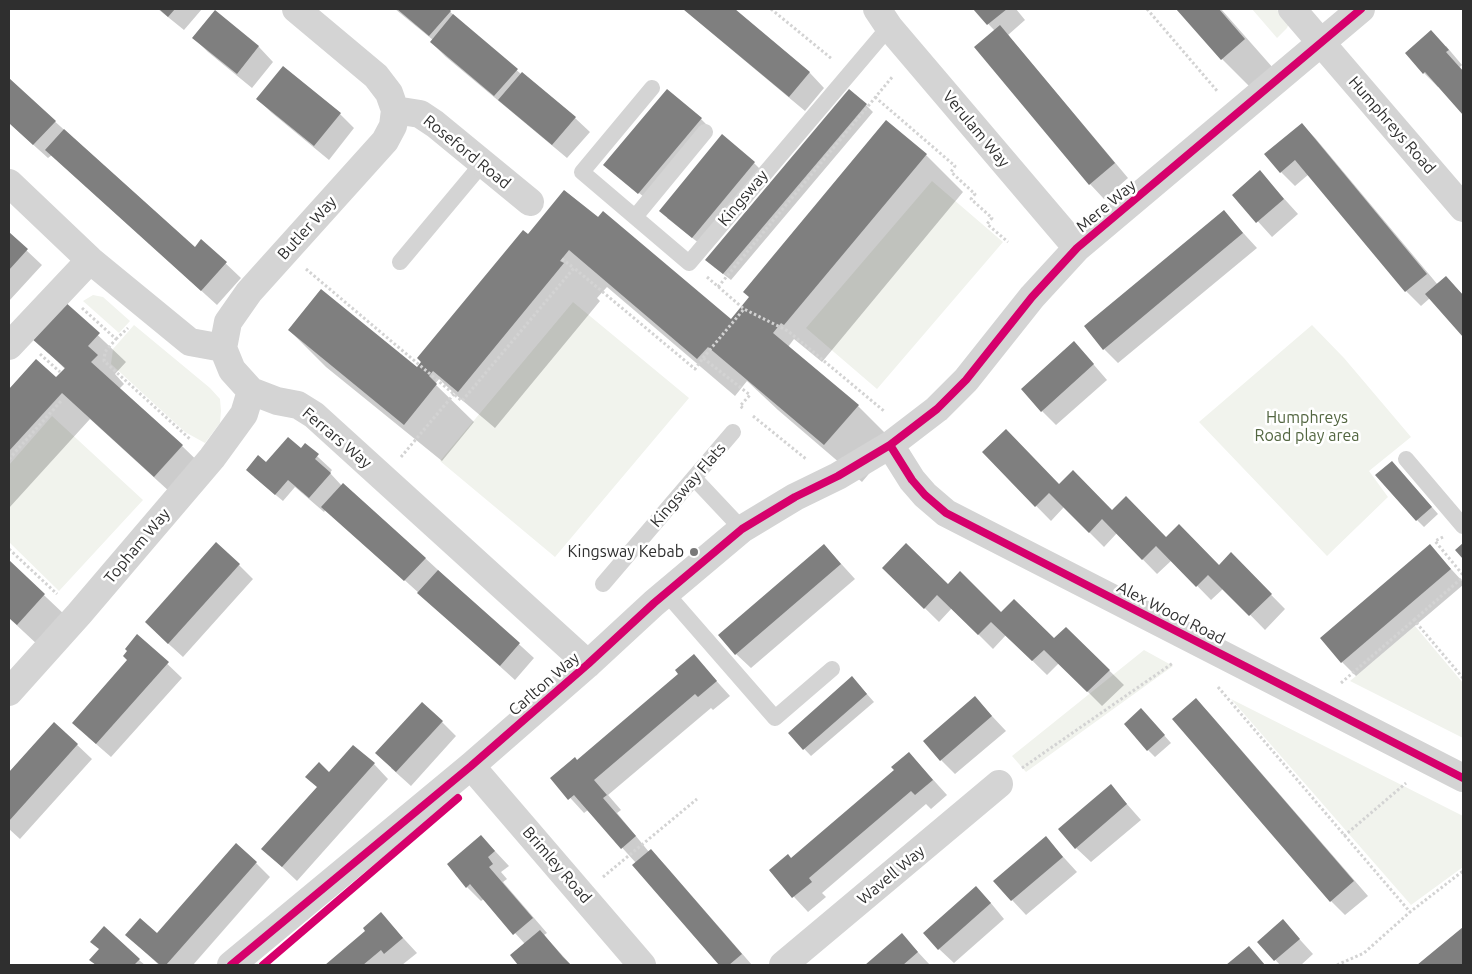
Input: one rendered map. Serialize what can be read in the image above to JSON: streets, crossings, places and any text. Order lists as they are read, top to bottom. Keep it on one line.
{"streets":{"street":["Humphreys Road","Verulam Way","Roseford Road","Mere Way","Butler Way","Ferrars Way","Topham Way","Alex Wood Road","Carlton Way","Brimley Road","Wavell Way"],"lane":["Kingsway","Kingsway Flats"]},"crossings":[["Humphreys Road","Mere Way"],["Verulam Way","Kingsway"],["Verulam Way","Mere Way"],["Roseford Road","Butler Way"],["Mere Way","Alex Wood Road"],["Mere Way","Carlton Way"],["Butler Way","Ferrars Way"],["Ferrars Way","Topham Way"],["Ferrars Way","Carlton Way"],["Alex Wood Road","Carlton Way"],["Carlton Way","Brimley Road"]],"parks":["Humphreys Road play area"],"places":["Kingsway Kebab"]}
